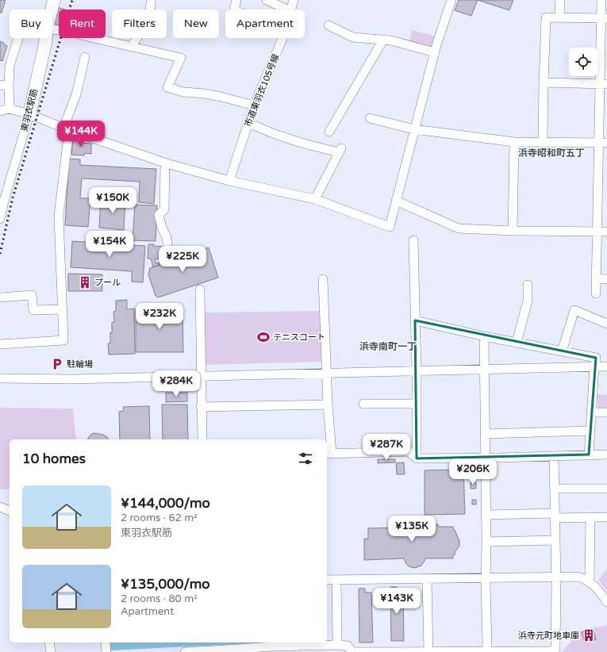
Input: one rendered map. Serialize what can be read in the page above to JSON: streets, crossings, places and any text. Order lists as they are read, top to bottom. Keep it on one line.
{"streets":{"street":["市道東羽衣105号線","東羽衣駅筋"]},"districts":["浜寺昭和町五丁","浜寺南町一丁"],"places":{"building":["プール","浜寺元町地車庫"],"sports":["テニスコート"],"parking":["駐輪場"]},"page":{"chip":["Buy","Rent","Filters","New","Apartment"],"price":["¥144K","¥150K","¥154K","¥225K","¥232K","¥284K","¥287K","¥206K","¥135K","¥143K"],"heading":"10 homes","list":[{"name":"¥144,000/mo","note":"2 rooms · 62 m² · 東羽衣駅筋"},{"name":"¥135,000/mo","note":"2 rooms · 80 m² · Apartment"}]}}
